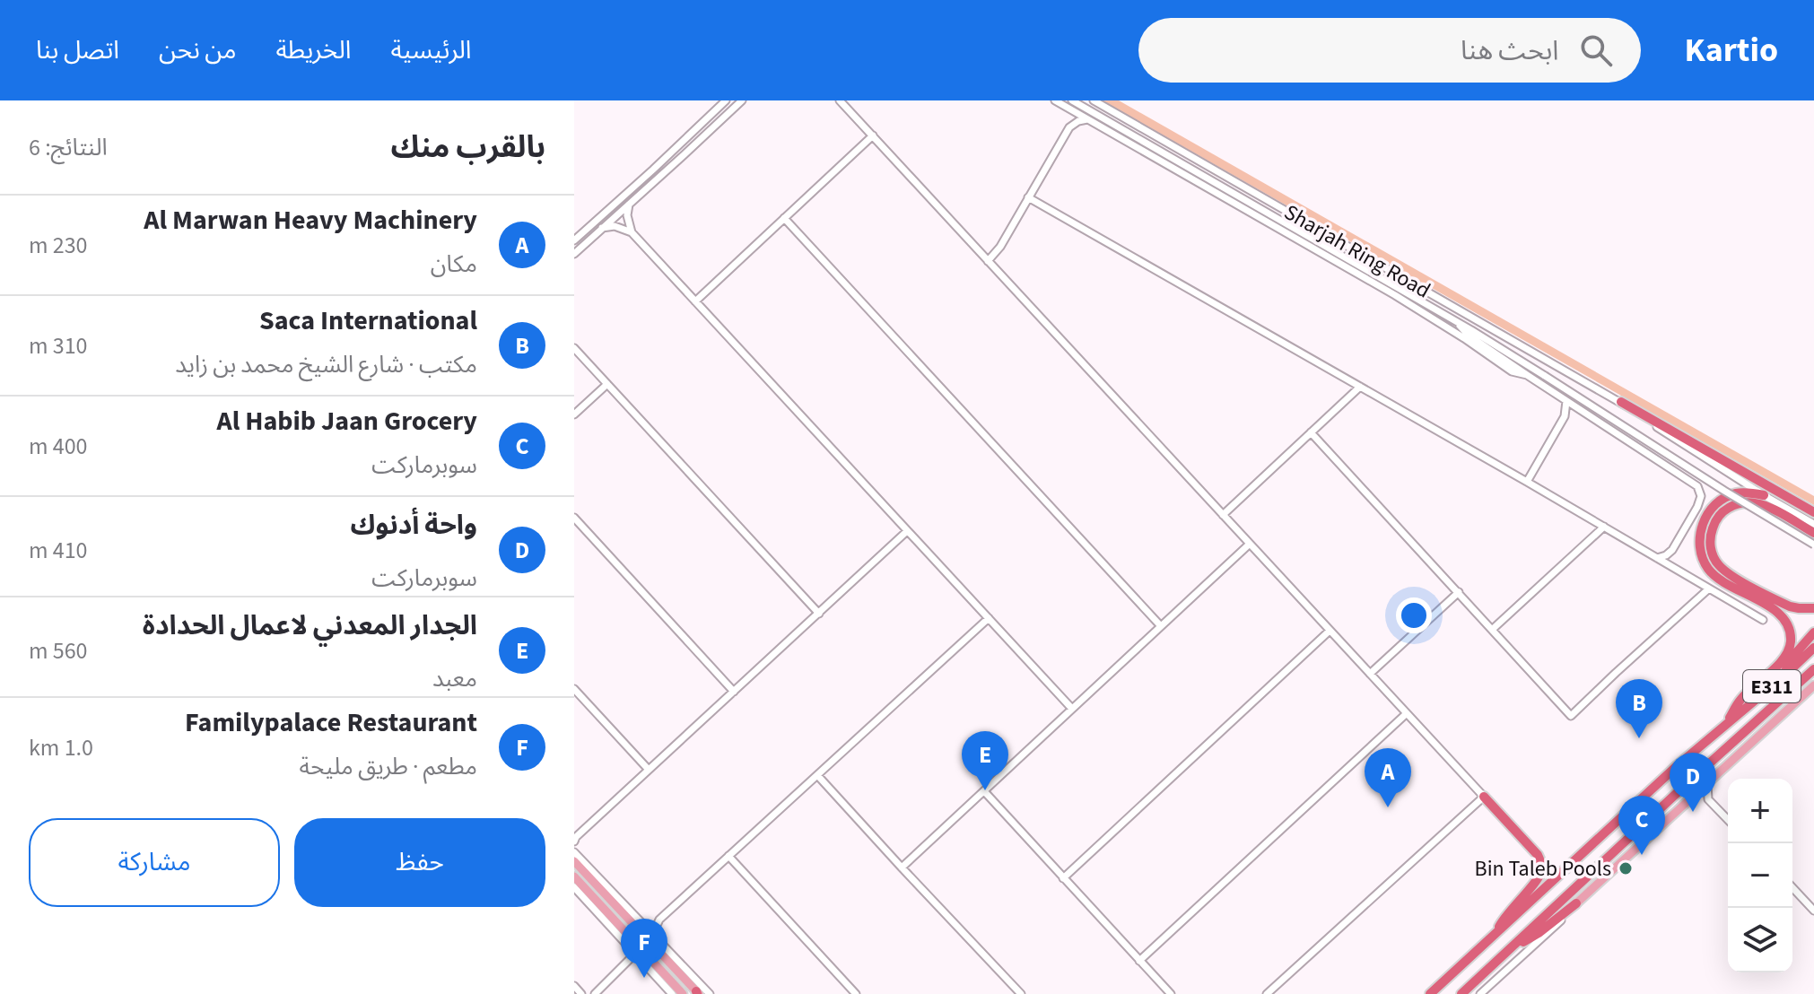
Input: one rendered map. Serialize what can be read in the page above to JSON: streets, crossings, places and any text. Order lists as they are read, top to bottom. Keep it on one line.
{"streets":{"highway":["E311"],"street":["Sharjah Ring Road"]},"places":["Bin Taleb Pools"],"page":{"header":"Kartio","search":"ابحث هنا","nav":["الرئيسية","الخريطة","من نحن","اتصل بنا"],"heading":["بالقرب منك","النتائج: 6"],"list":[{"mark":"A","name":"Al Marwan Heavy Machinery","note":"مكان","value":"230 m"},{"mark":"B","name":"Saca International","note":"مكتب · شارع الشيخ محمد بن زايد","value":"310 m"},{"mark":"C","name":"Al Habib Jaan Grocery","note":"سوبرماركت","value":"400 m"},{"mark":"D","name":"واحة أدنوك","note":"سوبرماركت","value":"410 m"},{"mark":"E","name":"الجدار المعدني لاعمال الحدادة","note":"معبد","value":"560 m"},{"mark":"F","name":"Familypalace Restaurant","note":"مطعم · طريق مليحة","value":"1.0 km"}],"pins":["B","E","A","D","C","F"],"map_buttons":["+","−"],"buttons":["حفظ","مشاركة"]}}
